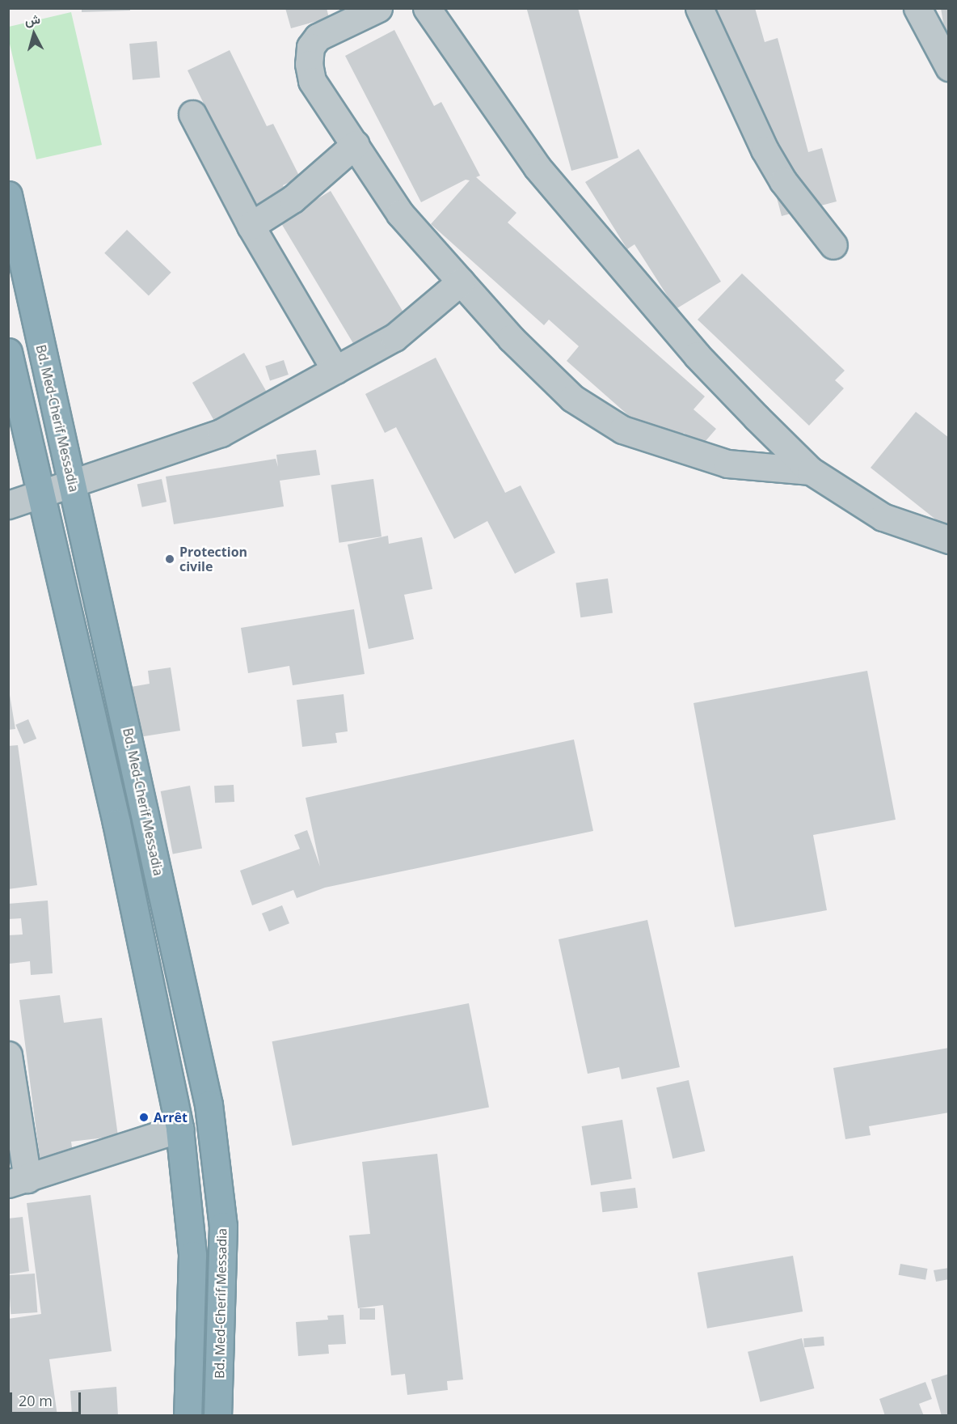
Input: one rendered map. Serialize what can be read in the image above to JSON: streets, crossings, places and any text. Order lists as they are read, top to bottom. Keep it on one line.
{"streets":{"highway":["Bd. Med-Cherif Messadia"]},"places":["Protection civile","Arrêt"],"scale_bar":"20 m","north":"top"}
